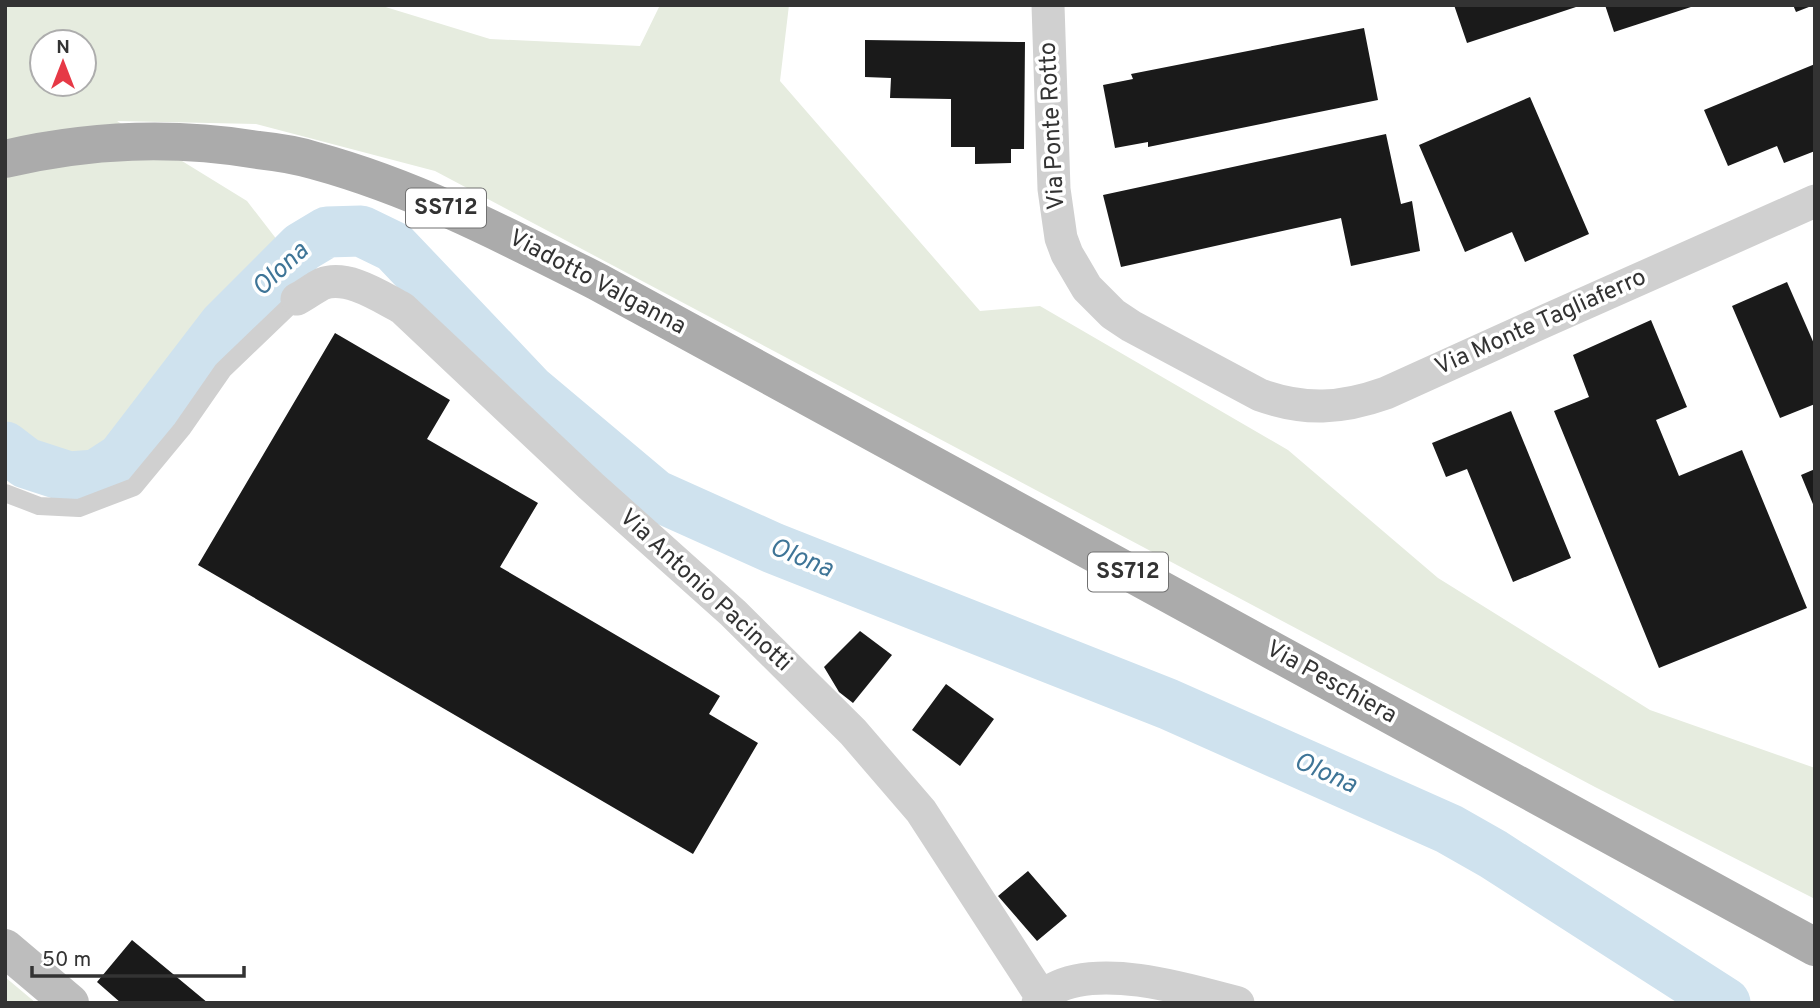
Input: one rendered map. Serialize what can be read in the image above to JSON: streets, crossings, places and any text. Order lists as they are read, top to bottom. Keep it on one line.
{"streets":{"main road":["SS712","Viadotto Valganna","Via Peschiera"],"street":["Via Ponte Rotto","Via Monte Tagliaferro","Via Antonio Pacinotti"]},"crossings":[["Via Ponte Rotto","Via Monte Tagliaferro"],["Viadotto Valganna","Via Peschiera"]],"water":["Olona"],"scale_bar":"50 m","north":"top"}
